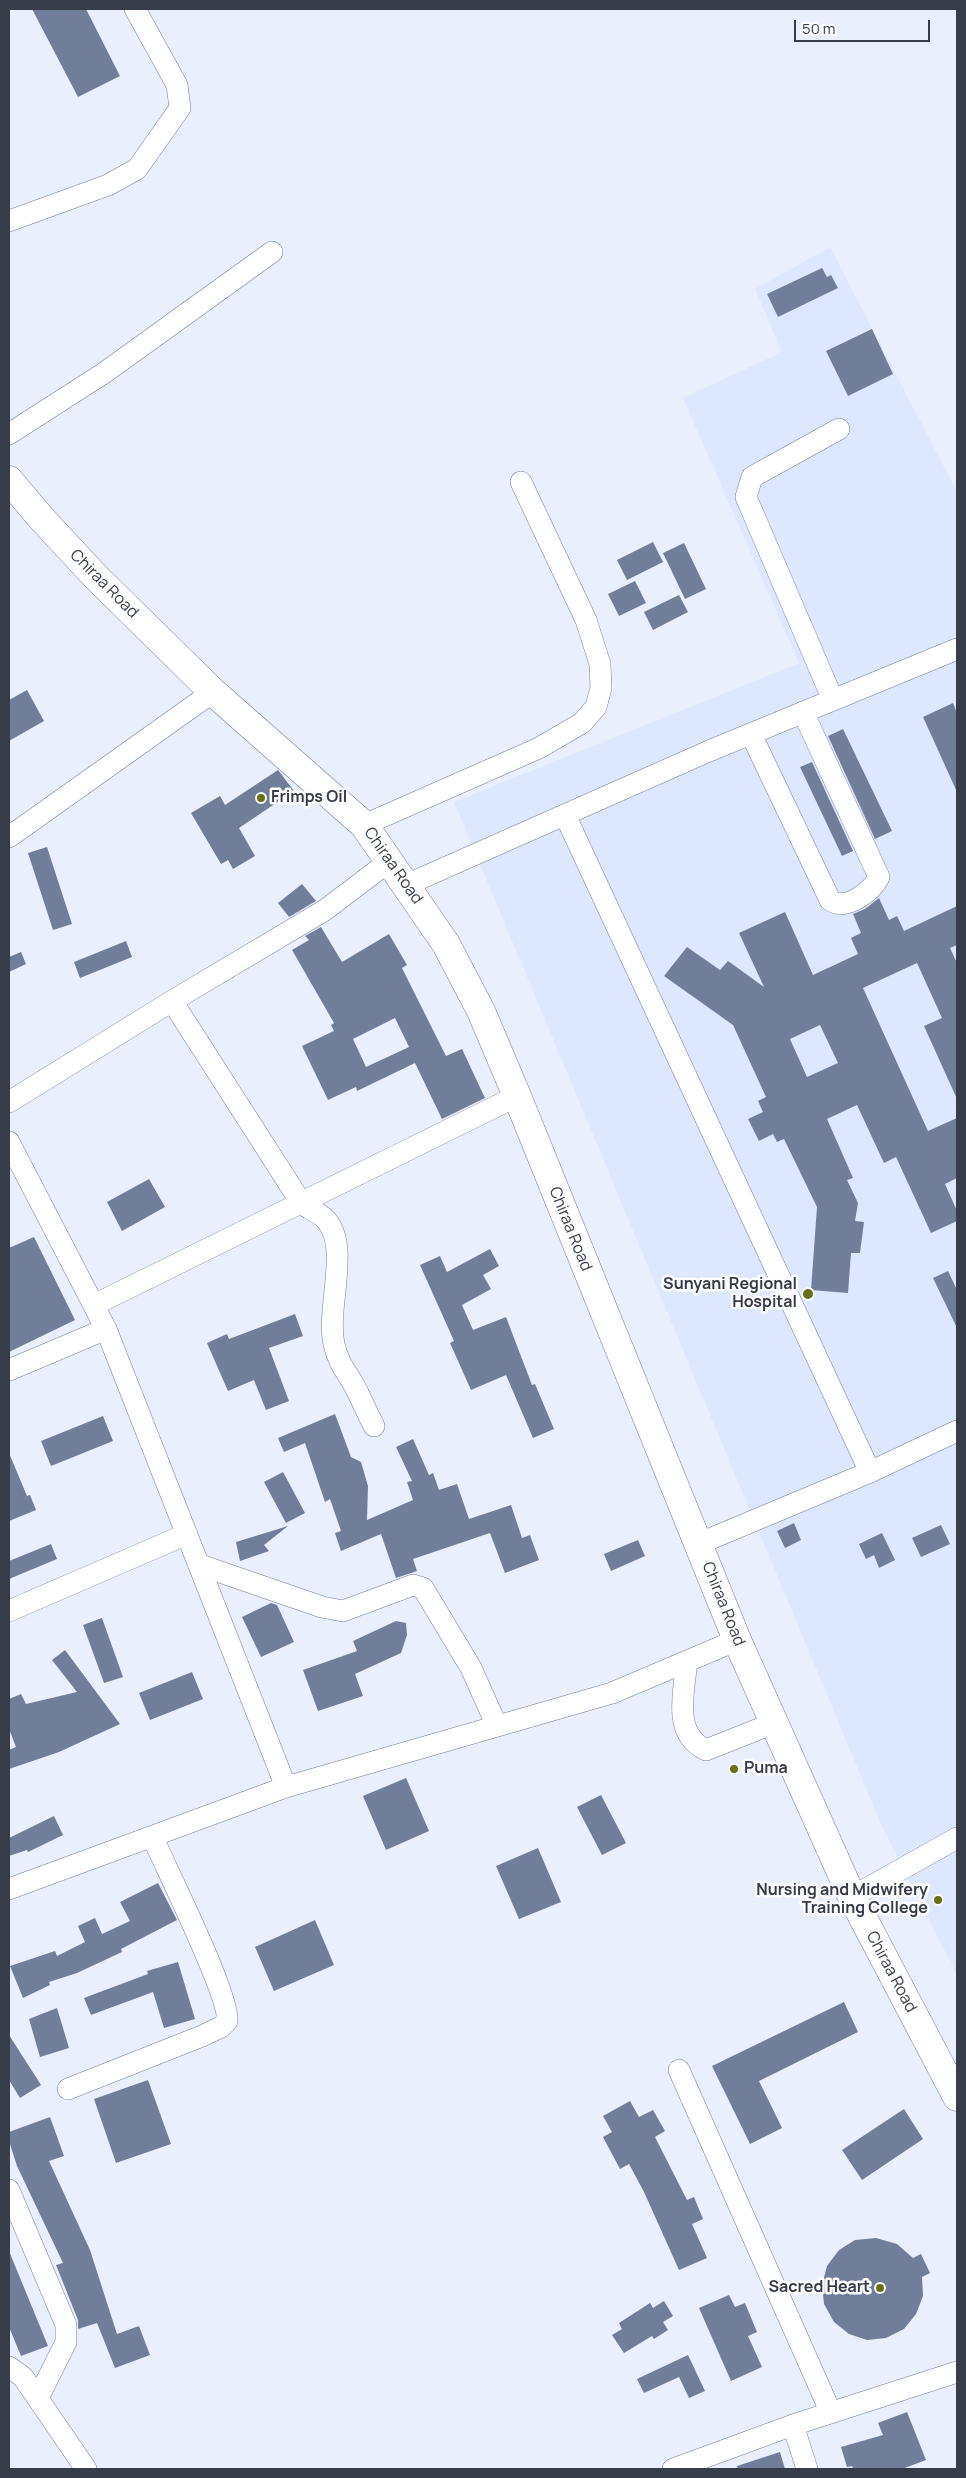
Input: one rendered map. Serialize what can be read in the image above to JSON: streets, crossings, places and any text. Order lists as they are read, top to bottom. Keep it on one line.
{"streets":{"highway":["Chiraa Road"]},"places":["Frimps Oil","Sunyani Regional Hospital","Puma","Nursing and Midwifery Training College","Sacred Heart"],"scale_bar":"50 m"}
